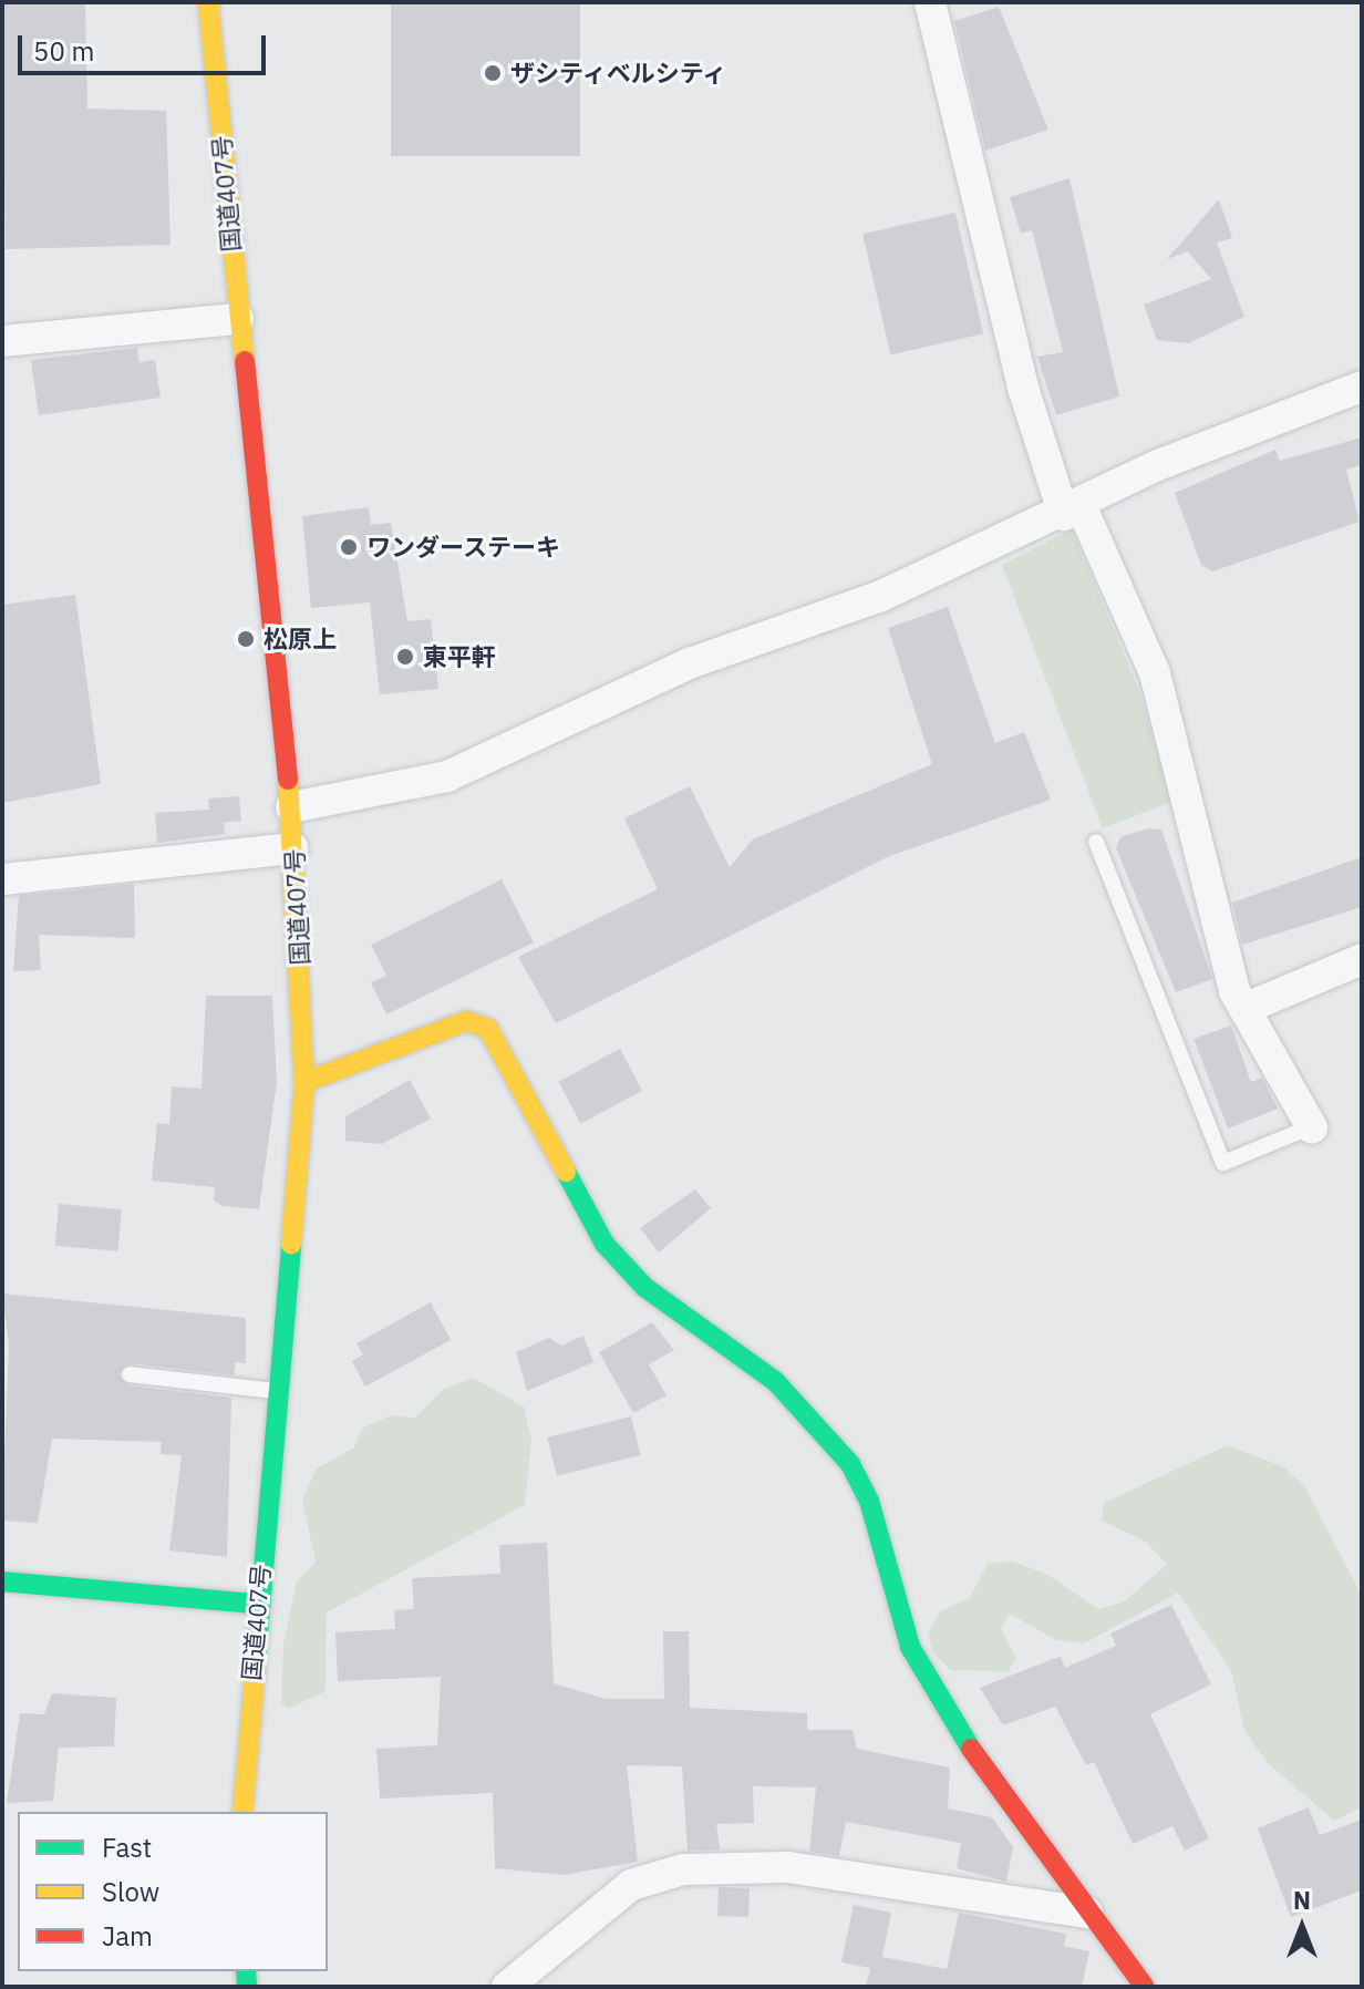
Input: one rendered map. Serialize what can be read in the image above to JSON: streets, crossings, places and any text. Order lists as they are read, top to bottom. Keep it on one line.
{"streets":{"main road":["国道407号"]},"places":["ザシティベルシティ","ワンダーステーキ","松原上","東平軒"],"legend":["Fast","Slow","Jam"],"scale_bar":"50 m","north":"top"}
